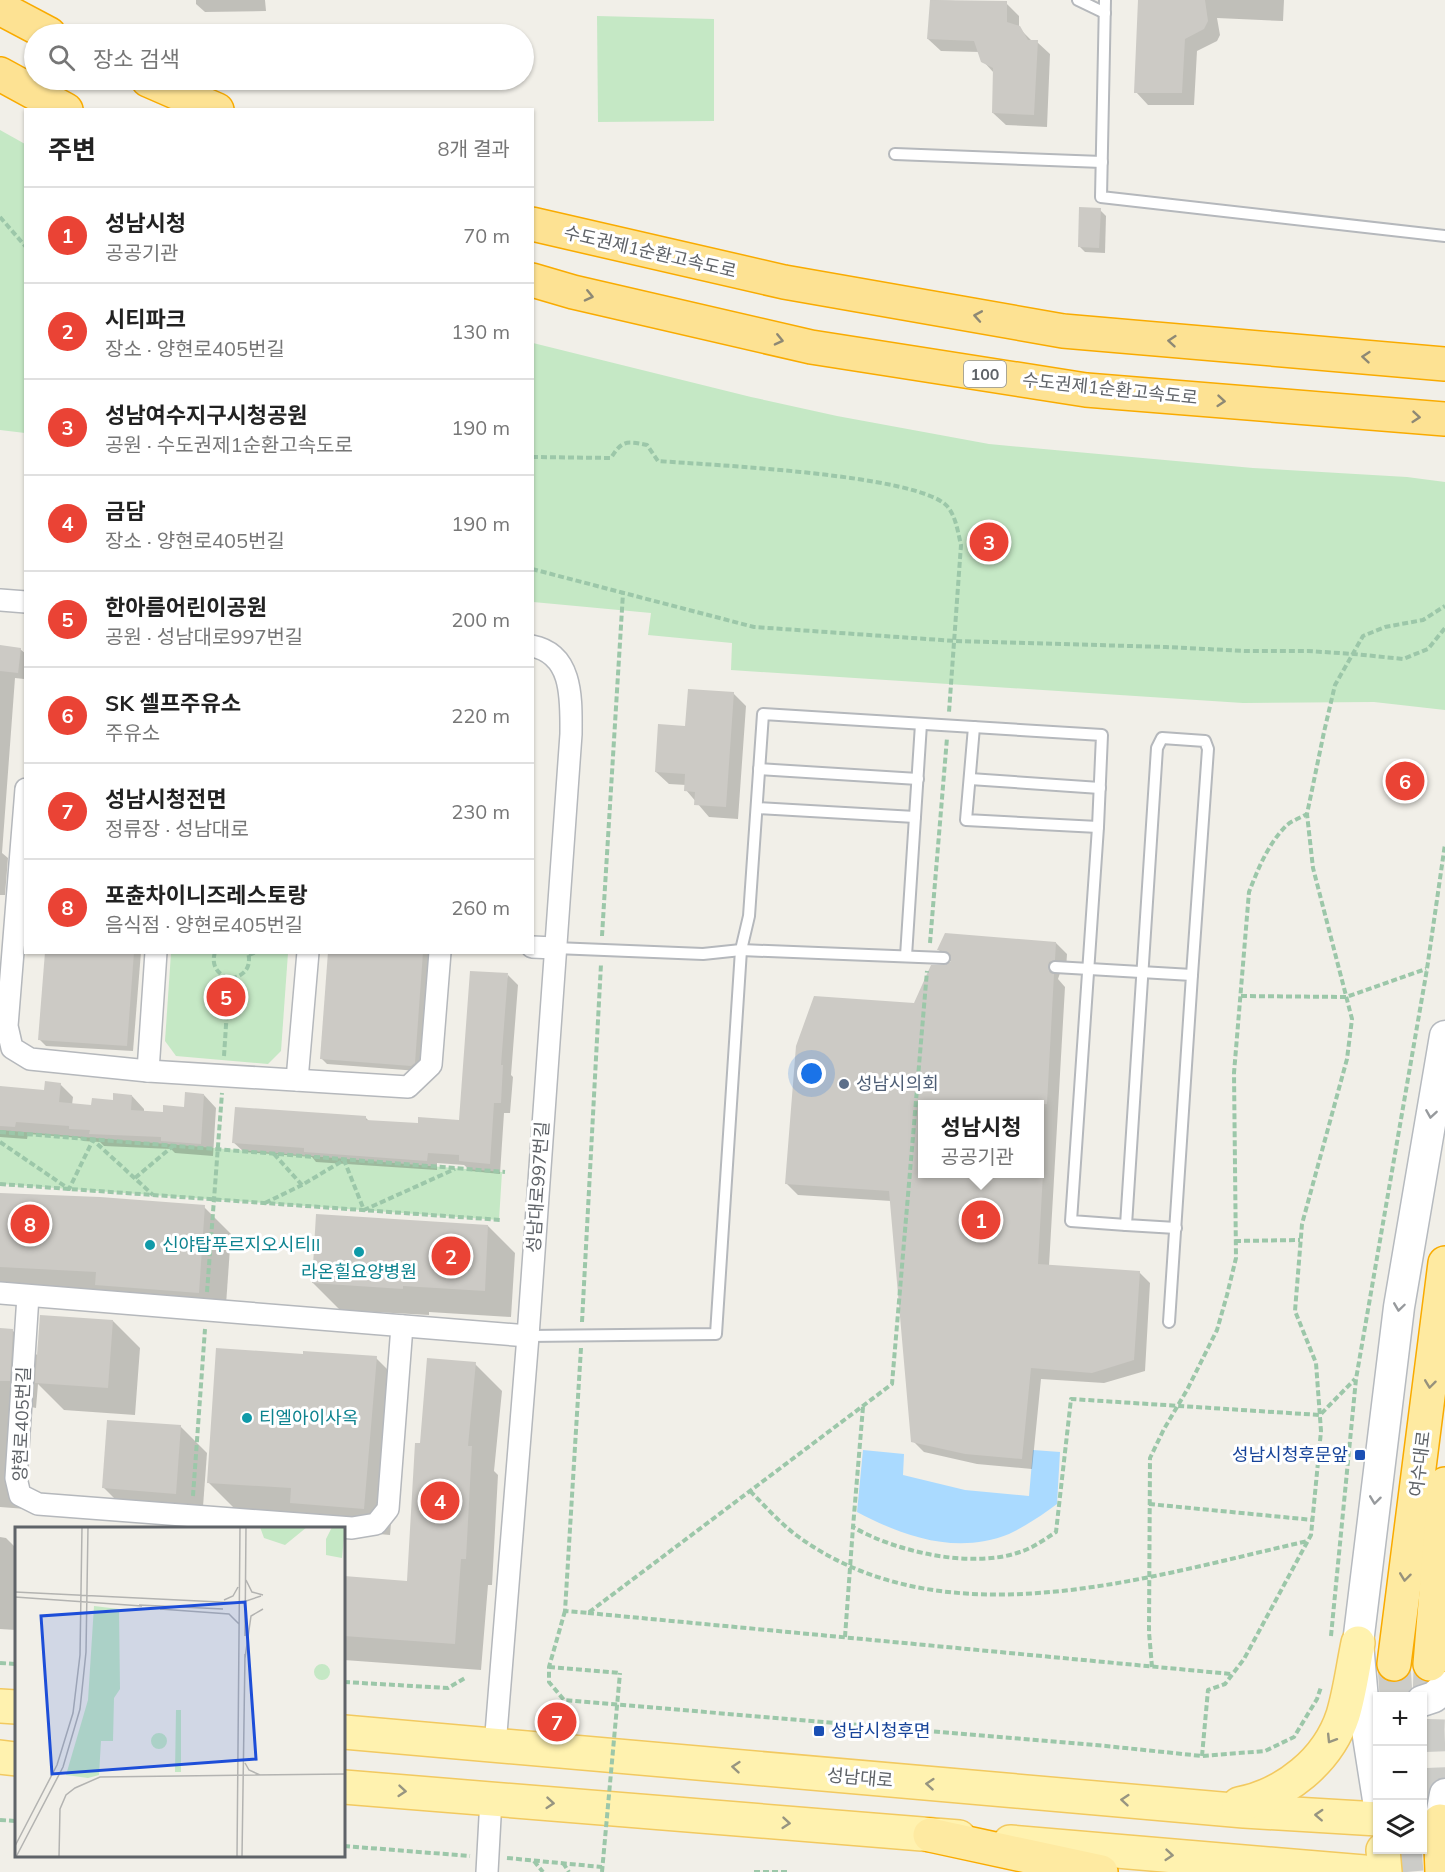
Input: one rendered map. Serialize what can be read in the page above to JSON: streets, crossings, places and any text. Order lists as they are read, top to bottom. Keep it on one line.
{"streets":{"highway":["수도권제1순환고속도로","100","여수대로"],"main road":["성남대로"],"street":["성남대로997번길","양현로405번길"]},"crossings":[["성남대로997번길","성남대로"]],"places":{"other":["성남시의회","신야탑푸르지오시티II","라온힐요양병원","티엘아이사옥"],"transit":["성남시청후문앞","성남시청후면"]},"page":{"search":"장소 검색","heading":["주변","8개 결과"],"list":[{"mark":"1","name":"성남시청","note":"공공기관","value":"70 m"},{"mark":"2","name":"시티파크","note":"장소 · 양현로405번길","value":"130 m"},{"mark":"3","name":"성남여수지구시청공원","note":"공원 · 수도권제1순환고속도로","value":"190 m"},{"mark":"4","name":"금담","note":"장소 · 양현로405번길","value":"190 m"},{"mark":"5","name":"한아름어린이공원","note":"공원 · 성남대로997번길","value":"200 m"},{"mark":"6","name":"SK 셀프주유소","note":"주유소","value":"220 m"},{"mark":"7","name":"성남시청전면","note":"정류장 · 성남대로","value":"230 m"},{"mark":"8","name":"포츈차이니즈레스토랑","note":"음식점 · 양현로405번길","value":"260 m"}],"pins":["3","6","5","1","8","2","4","7"],"popup":["성남시청","공공기관"],"map_buttons":["+","−"]}}
